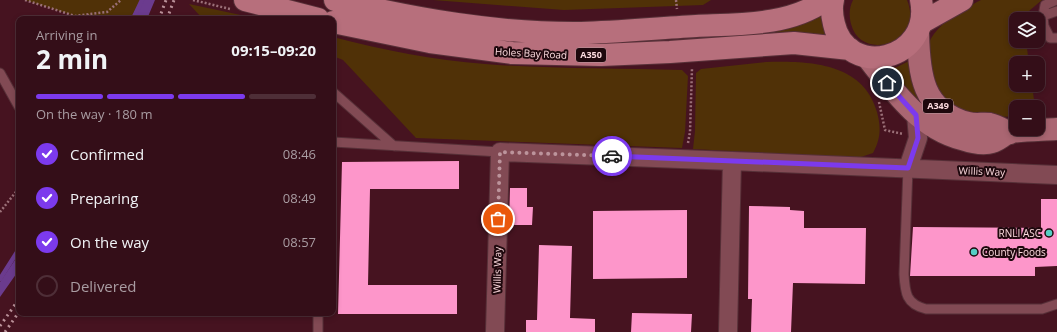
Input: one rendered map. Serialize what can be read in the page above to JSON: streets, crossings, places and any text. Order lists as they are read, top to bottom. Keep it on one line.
{"streets":{"highway":["Holes Bay Road","A350"],"main road":["A349"],"street":["Willis Way"]},"crossings":[["Holes Bay Road","A349"]],"places":["RNLI ASC","County Foods"],"page":{"map_buttons":["+","−"],"heading":["2 min","Arriving in","09:15–09:20"],"bar":"On the way · 180 m","list":[["Confirmed","08:46"],["Preparing","08:49"],["On the way","08:57"],"Delivered"]}}
